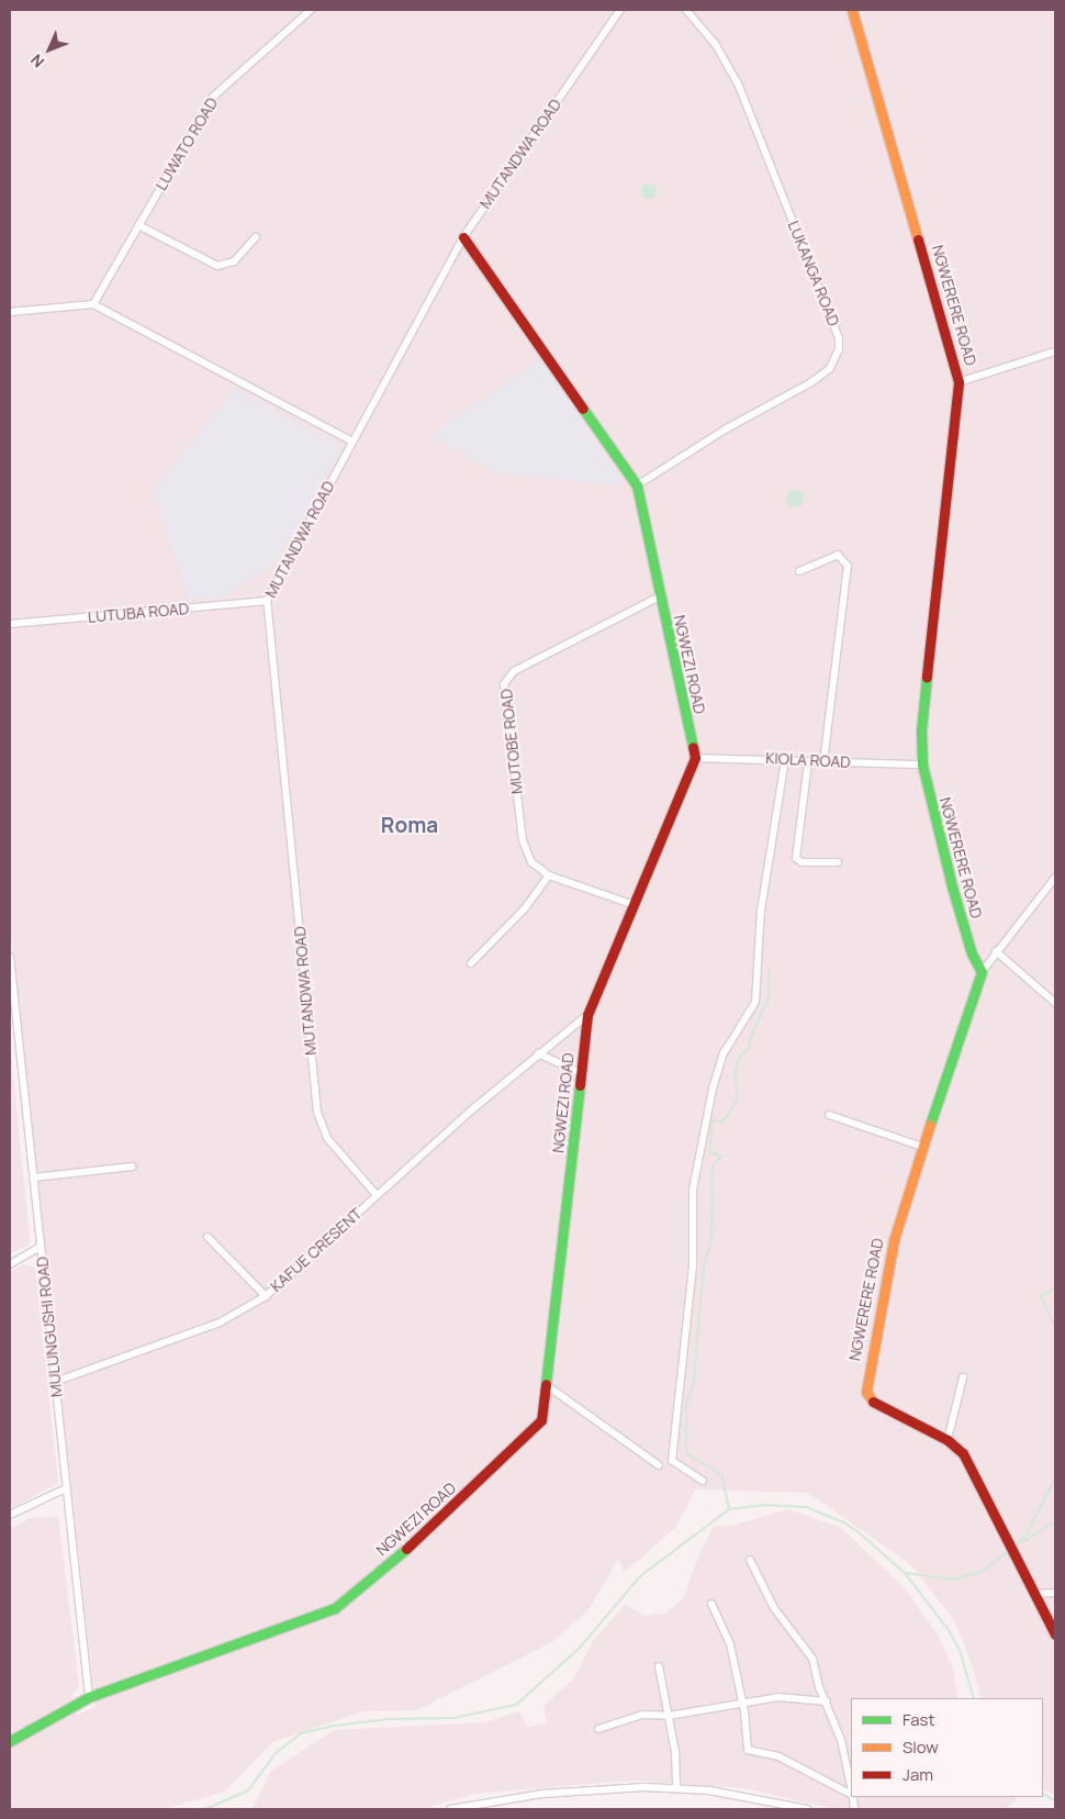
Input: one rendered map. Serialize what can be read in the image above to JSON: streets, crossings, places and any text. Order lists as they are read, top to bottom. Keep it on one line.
{"streets":{"street":["LUWATO ROAD","MUTANDWA ROAD","LUKANGA ROAD","NGWERERE ROAD","LUTUBA ROAD","NGWEZI ROAD","MUTOBE ROAD","KIOLA ROAD","KAFUE CRESENT","MULUNGUSHI ROAD"]},"crossings":[["MUTANDWA ROAD","LUTUBA ROAD"],["MUTANDWA ROAD","NGWEZI ROAD"],["MUTANDWA ROAD","KAFUE CRESENT"],["LUKANGA ROAD","NGWEZI ROAD"],["NGWERERE ROAD","KIOLA ROAD"],["NGWEZI ROAD","MUTOBE ROAD"],["NGWEZI ROAD","KIOLA ROAD"],["NGWEZI ROAD","KAFUE CRESENT"],["NGWEZI ROAD","MULUNGUSHI ROAD"],["KAFUE CRESENT","MULUNGUSHI ROAD"]],"districts":["Roma"],"legend":["Fast","Slow","Jam"],"north":"bottom left"}
